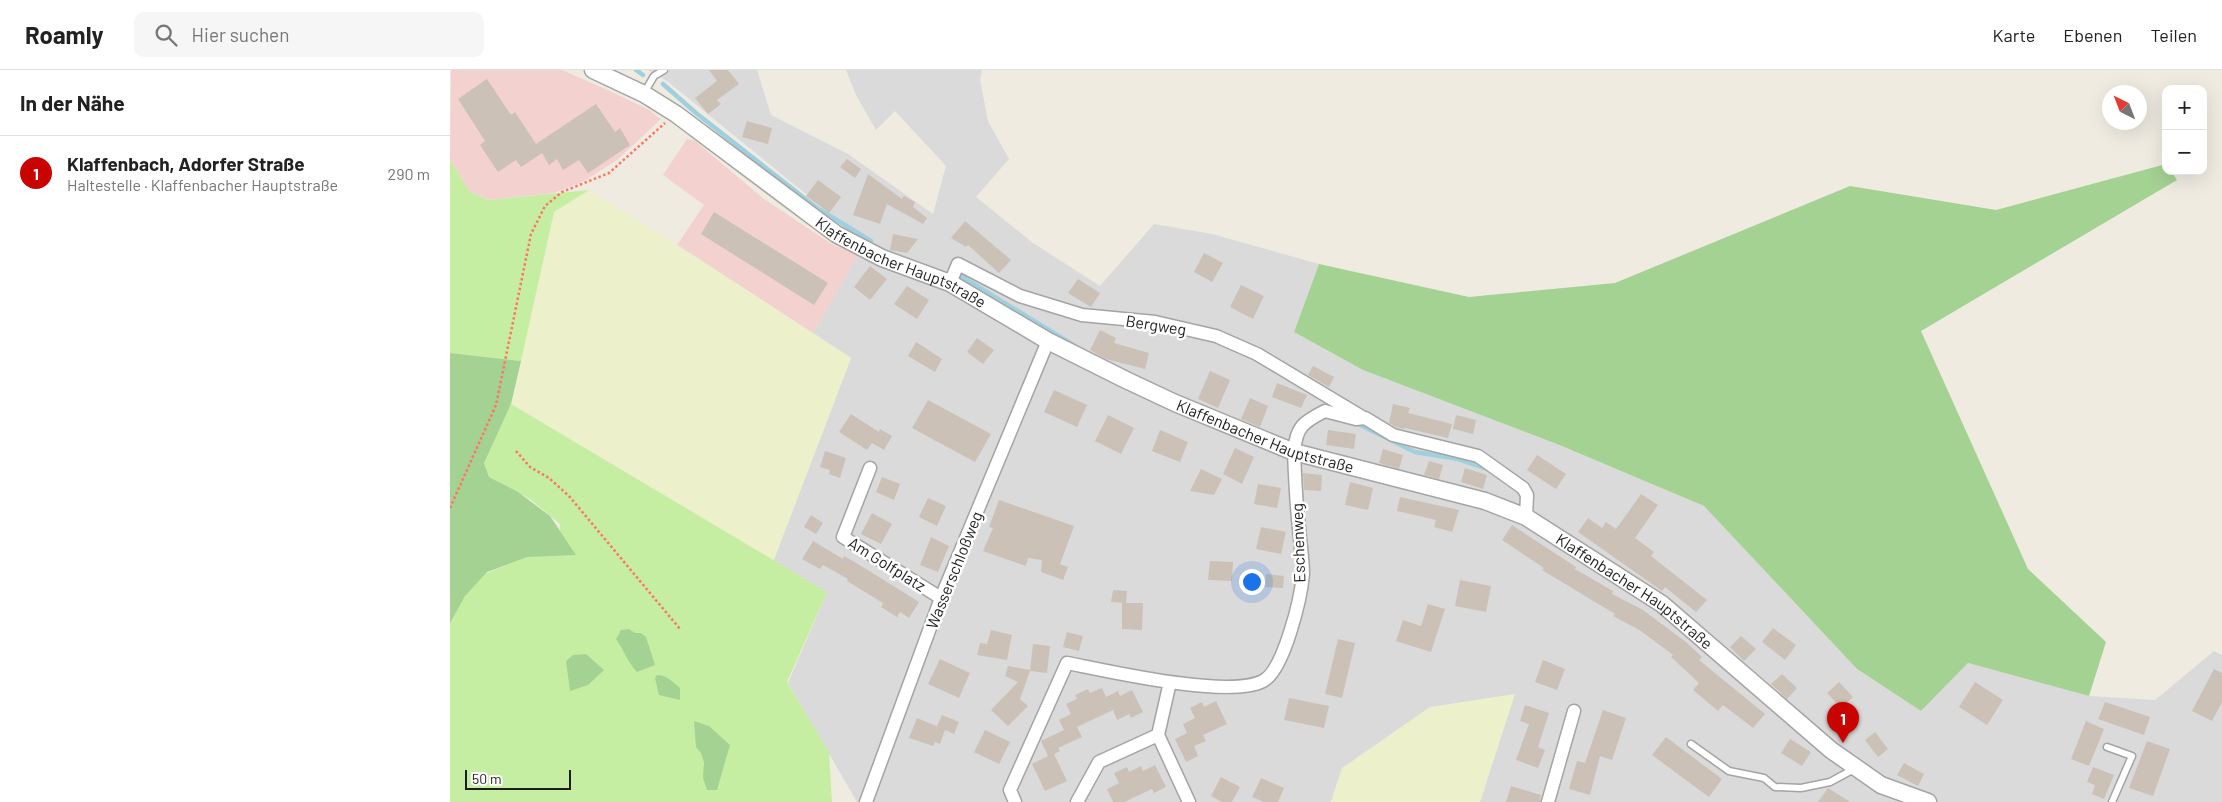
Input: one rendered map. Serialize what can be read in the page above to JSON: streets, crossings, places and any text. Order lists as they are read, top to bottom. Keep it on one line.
{"streets":{"street":["Klaffenbacher Hauptstraße","Bergweg","Eschenweg","Am Golfplatz","Wasserschloßweg"]},"crossings":[["Klaffenbacher Hauptstraße","Bergweg"],["Klaffenbacher Hauptstraße","Eschenweg"],["Klaffenbacher Hauptstraße","Wasserschloßweg"],["Bergweg","Eschenweg"],["Am Golfplatz","Wasserschloßweg"]],"scale_bar":"50 m","north":"top left","page":{"header":"Roamly","search":"Hier suchen","nav":["Karte","Ebenen","Teilen"],"heading":"In der Nähe","map_buttons":["+","−"],"list":[{"mark":"1","name":"Klaffenbach, Adorfer Straße","note":"Haltestelle · Klaffenbacher Hauptstraße","value":"290 m"}],"pins":"1","scale":"50 m"}}
